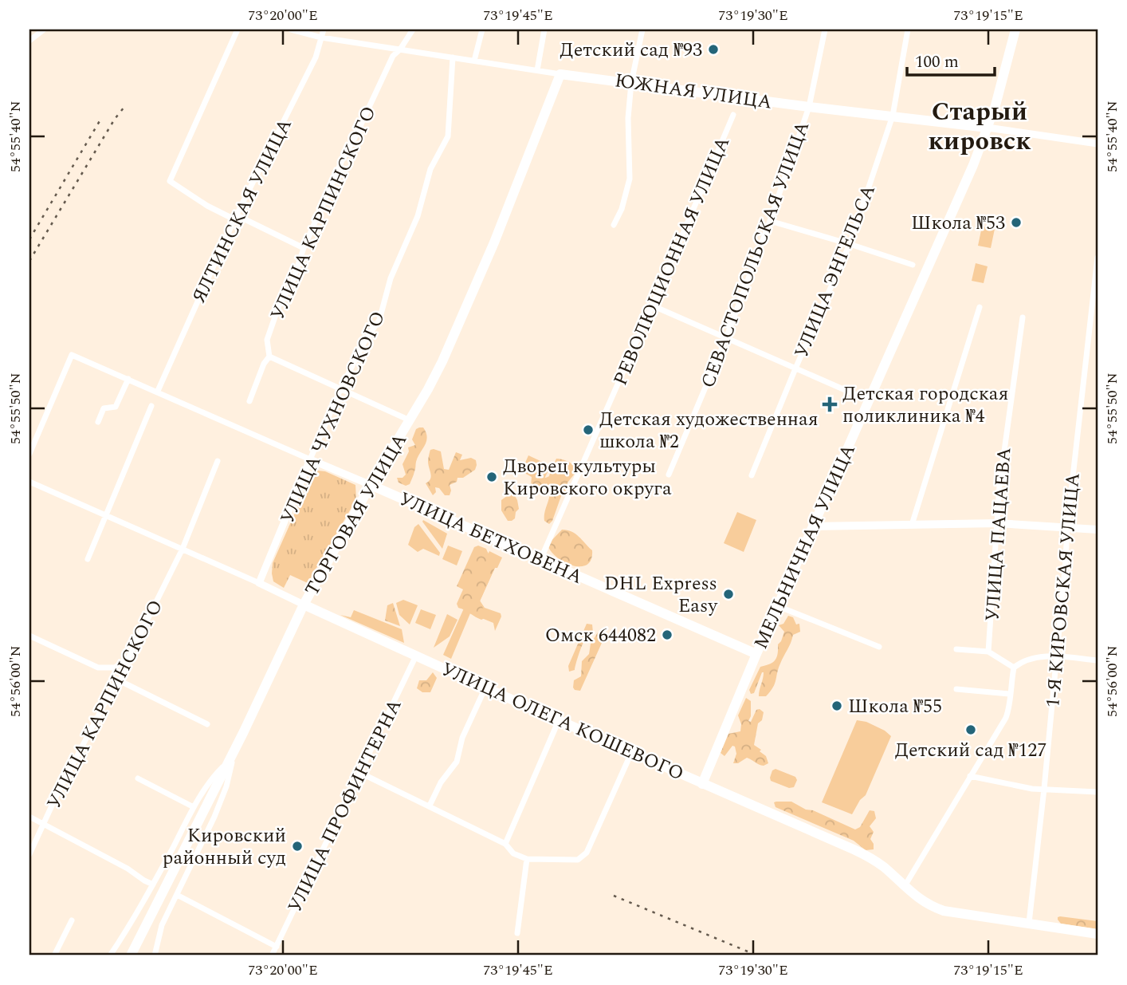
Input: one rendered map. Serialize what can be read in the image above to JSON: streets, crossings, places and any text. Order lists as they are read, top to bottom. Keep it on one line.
{"streets":{"main road":["ЮЖНАЯ УЛИЦА","ТОРГОВАЯ УЛИЦА","УЛИЦА БЕТХОВЕНА","МЕЛЬНИЧНАЯ УЛИЦА","УЛИЦА ОЛЕГА КОШЕВОГО"],"street":["ЯЛТИНСКАЯ УЛИЦА","УЛИЦА КАРПИНСКОГО","СЕВАСТОПОЛЬСКАЯ УЛИЦА","РЕВОЛЮЦИОННАЯ УЛИЦА","УЛИЦА ЭНГЕЛЬСА","УЛИЦА ЧУХНОВСКОГО","УЛИЦА ПАЦАЕВА","1-Я КИРОВСКАЯ УЛИЦА","УЛИЦА ПРОФИНТЕРНА"]},"crossings":[["ЮЖНАЯ УЛИЦА","ЯЛТИНСКАЯ УЛИЦА"],["ЮЖНАЯ УЛИЦА","УЛИЦА КАРПИНСКОГО"],["ЮЖНАЯ УЛИЦА","СЕВАСТОПОЛЬСКАЯ УЛИЦА"],["ЮЖНАЯ УЛИЦА","УЛИЦА ЭНГЕЛЬСА"],["ЮЖНАЯ УЛИЦА","УЛИЦА ЧУХНОВСКОГО"],["ЮЖНАЯ УЛИЦА","ТОРГОВАЯ УЛИЦА"],["ЮЖНАЯ УЛИЦА","МЕЛЬНИЧНАЯ УЛИЦА"],["ЯЛТИНСКАЯ УЛИЦА","УЛИЦА БЕТХОВЕНА"],["УЛИЦА КАРПИНСКОГО","УЛИЦА ОЛЕГА КОШЕВОГО"],["РЕВОЛЮЦИОННАЯ УЛИЦА","УЛИЦА БЕТХОВЕНА"],["УЛИЦА ЧУХНОВСКОГО","УЛИЦА БЕТХОВЕНА"],["УЛИЦА ЧУХНОВСКОГО","УЛИЦА ОЛЕГА КОШЕВОГО"],["ТОРГОВАЯ УЛИЦА","УЛИЦА БЕТХОВЕНА"],["ТОРГОВАЯ УЛИЦА","УЛИЦА ОЛЕГА КОШЕВОГО"],["УЛИЦА БЕТХОВЕНА","МЕЛЬНИЧНАЯ УЛИЦА"],["МЕЛЬНИЧНАЯ УЛИЦА","УЛИЦА ОЛЕГА КОШЕВОГО"],["1-Я КИРОВСКАЯ УЛИЦА","УЛИЦА ОЛЕГА КОШЕВОГО"],["УЛИЦА ОЛЕГА КОШЕВОГО","УЛИЦА ПРОФИНТЕРНА"]],"districts":["Старый кировск"],"places":{"other":["Детский сад №93","Школа №53","Детская художественная школа №2","Дворец культуры Кировского округа","DHL Express Easy","Омск 644082","Школа №55","Детский сад №127","Кировский районный суд"],"health":["Детская городская поликлиника №4"]},"scale_bar":"100 m","coordinates":["73°20'00\"E","73°19'45\"E","73°19'30\"E","73°19'15\"E","54°55'40\"N","54°55'50\"N","54°56'00\"N"]}
